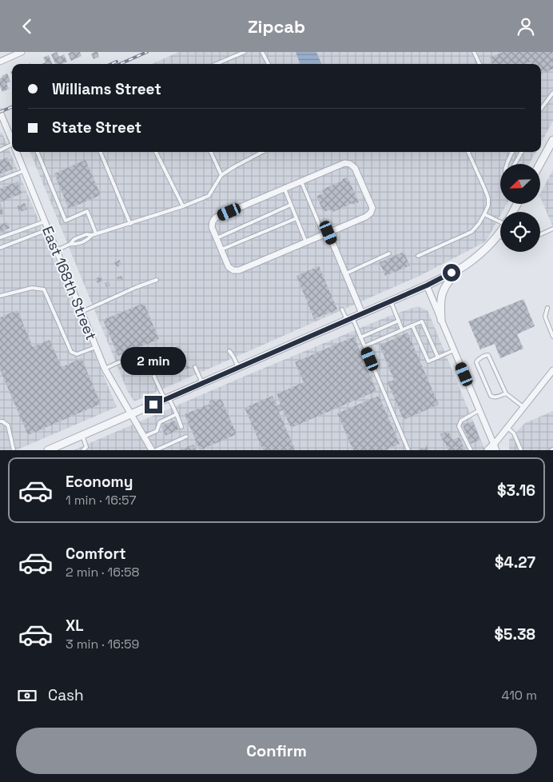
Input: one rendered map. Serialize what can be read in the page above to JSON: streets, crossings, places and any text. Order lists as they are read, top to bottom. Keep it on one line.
{"streets":{"street":["East 168th Street"]},"north":"bottom left","page":{"header":"Zipcab","banner":["Williams Street","State Street"],"bubble":"2 min","list":[{"name":"Economy","note":"1 min · 16:57","value":"$3.16"},{"name":"Comfort","note":"2 min · 16:58","value":"$4.27"},{"name":"XL","note":"3 min · 16:59","value":"$5.38"}],"pay":["Cash","410 m"],"buttons":"Confirm"}}
